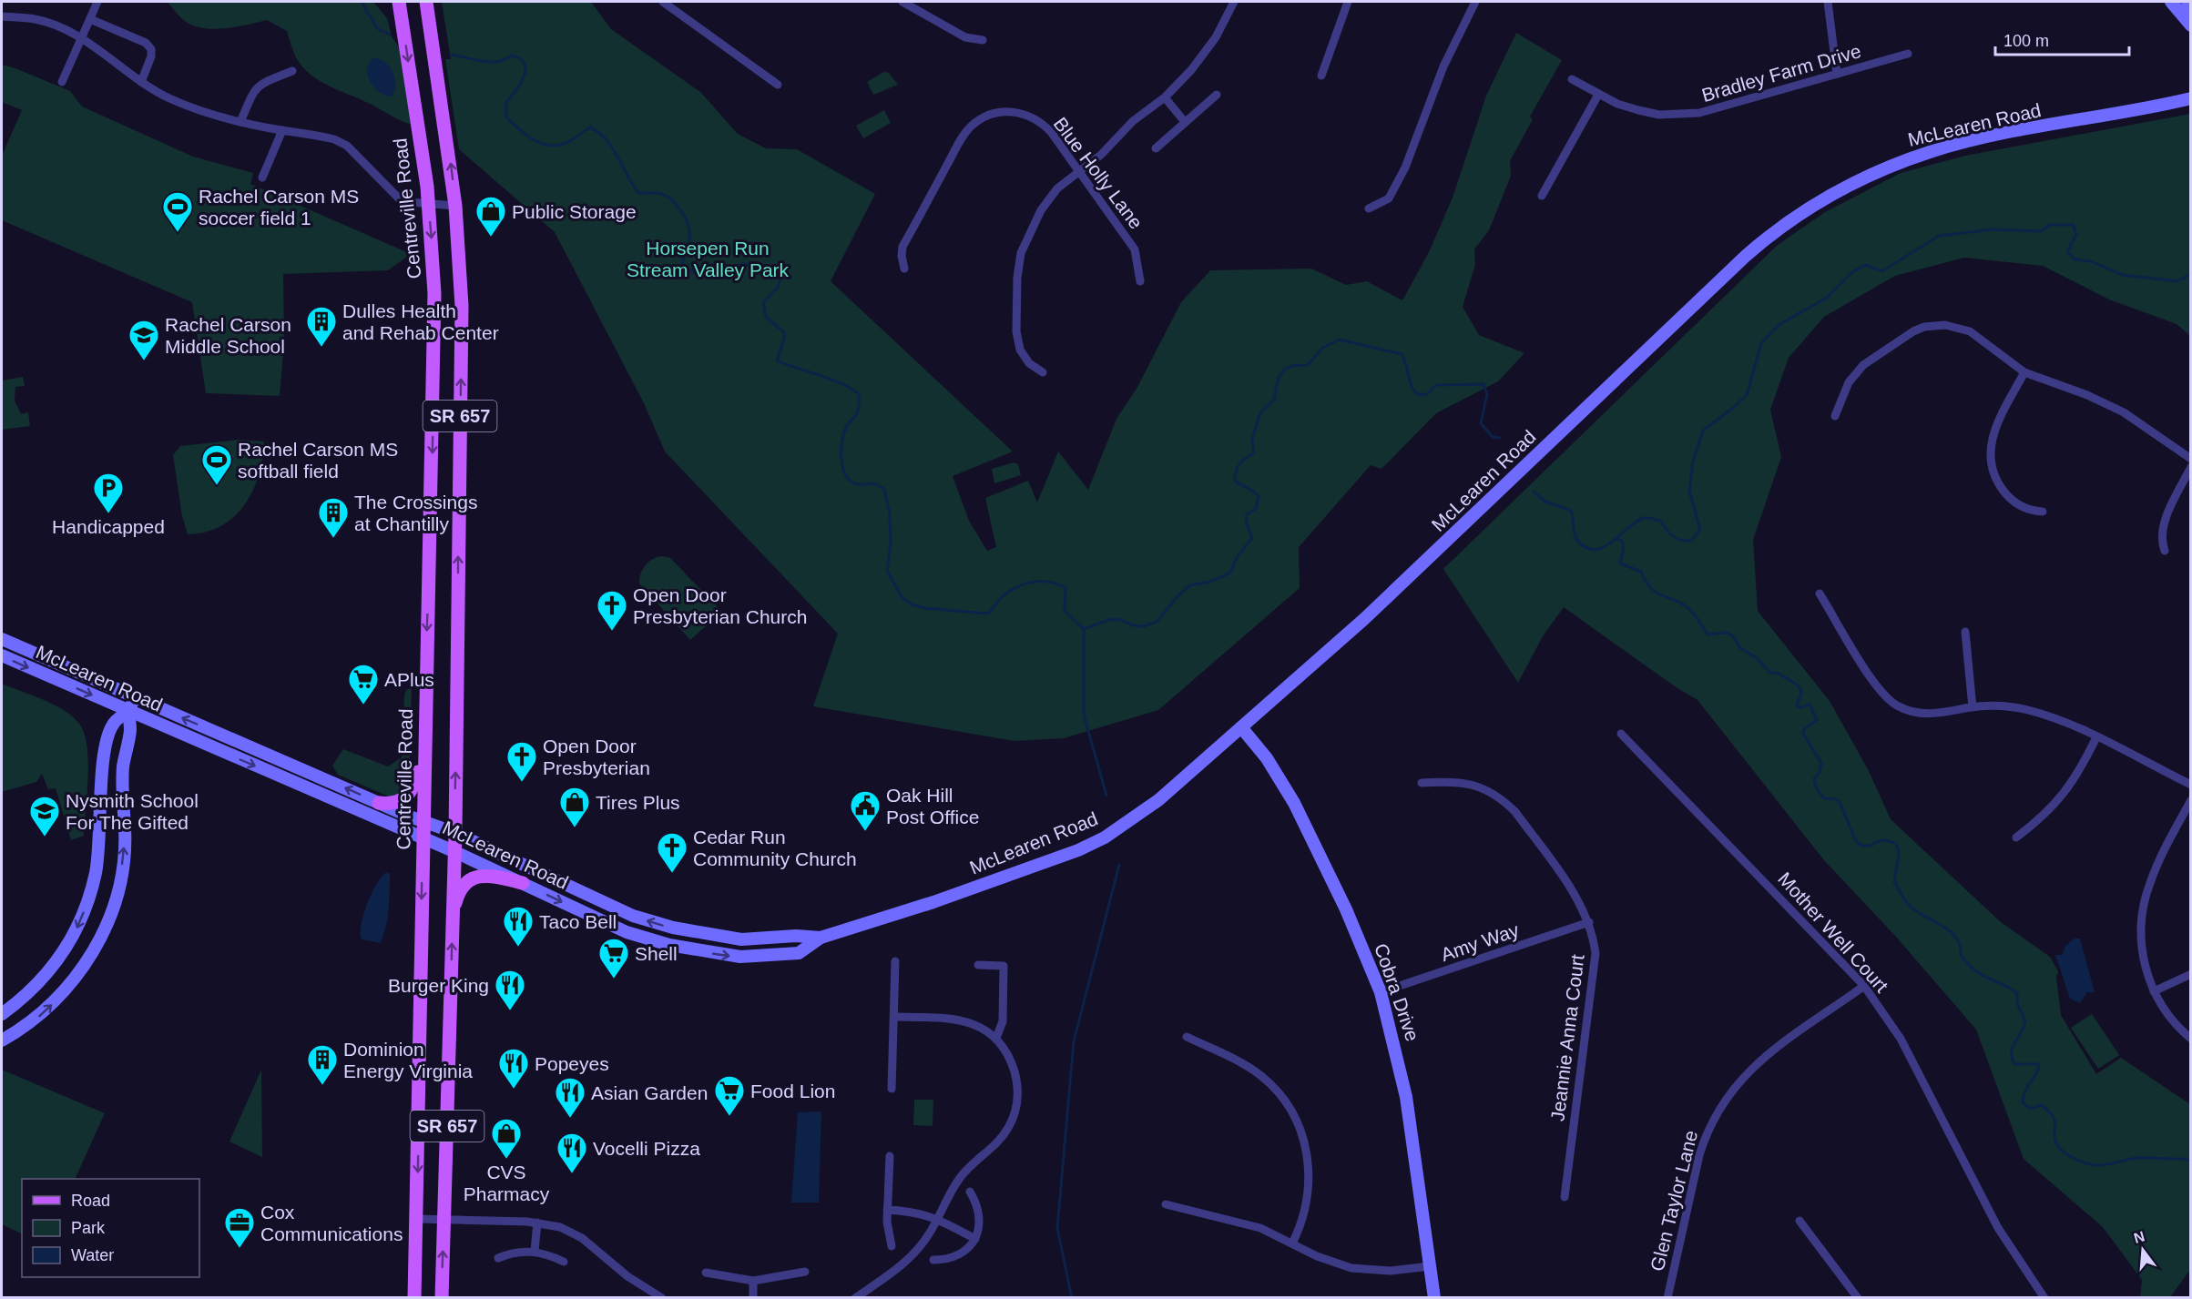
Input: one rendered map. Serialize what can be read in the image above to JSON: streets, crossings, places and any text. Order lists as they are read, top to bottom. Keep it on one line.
{"streets":{"main road":["McLearen Road","Centreville Road","SR 657","Cobra Drive"],"street":["Bradley Farm Drive","Blue Holly Lane","Mother Well Court","Amy Way","Jeannie Anna Court","Glen Taylor Lane"]},"crossings":[["McLearen Road","Centreville Road"],["McLearen Road","SR 657"],["McLearen Road","Cobra Drive"],["Mother Well Court","Glen Taylor Lane"],["Amy Way","Cobra Drive"],["Amy Way","Jeannie Anna Court"]],"parks":["Horsepen Run Stream Valley Park"],"places":{"sports":["Rachel Carson MS soccer field 1","Rachel Carson MS softball field"],"shop":["Public Storage","Tires Plus","CVS Pharmacy"],"building":["Dulles Health and Rehab Center","The Crossings at Chantilly","Dominion Energy Virginia"],"school or university":["Rachel Carson Middle School","Nysmith School For The Gifted"],"parking":["Handicapped"],"church":["Open Door Presbyterian Church","Open Door Presbyterian","Cedar Run Community Church"],"supermarket":["APlus","Shell","Food Lion"],"public building":["Oak Hill Post Office"],"restaurant":["Taco Bell","Burger King","Popeyes","Asian Garden","Vocelli Pizza"],"office":["Cox Communications"]},"legend":["Road","Park","Water"],"scale_bar":"100 m","north":"top"}
